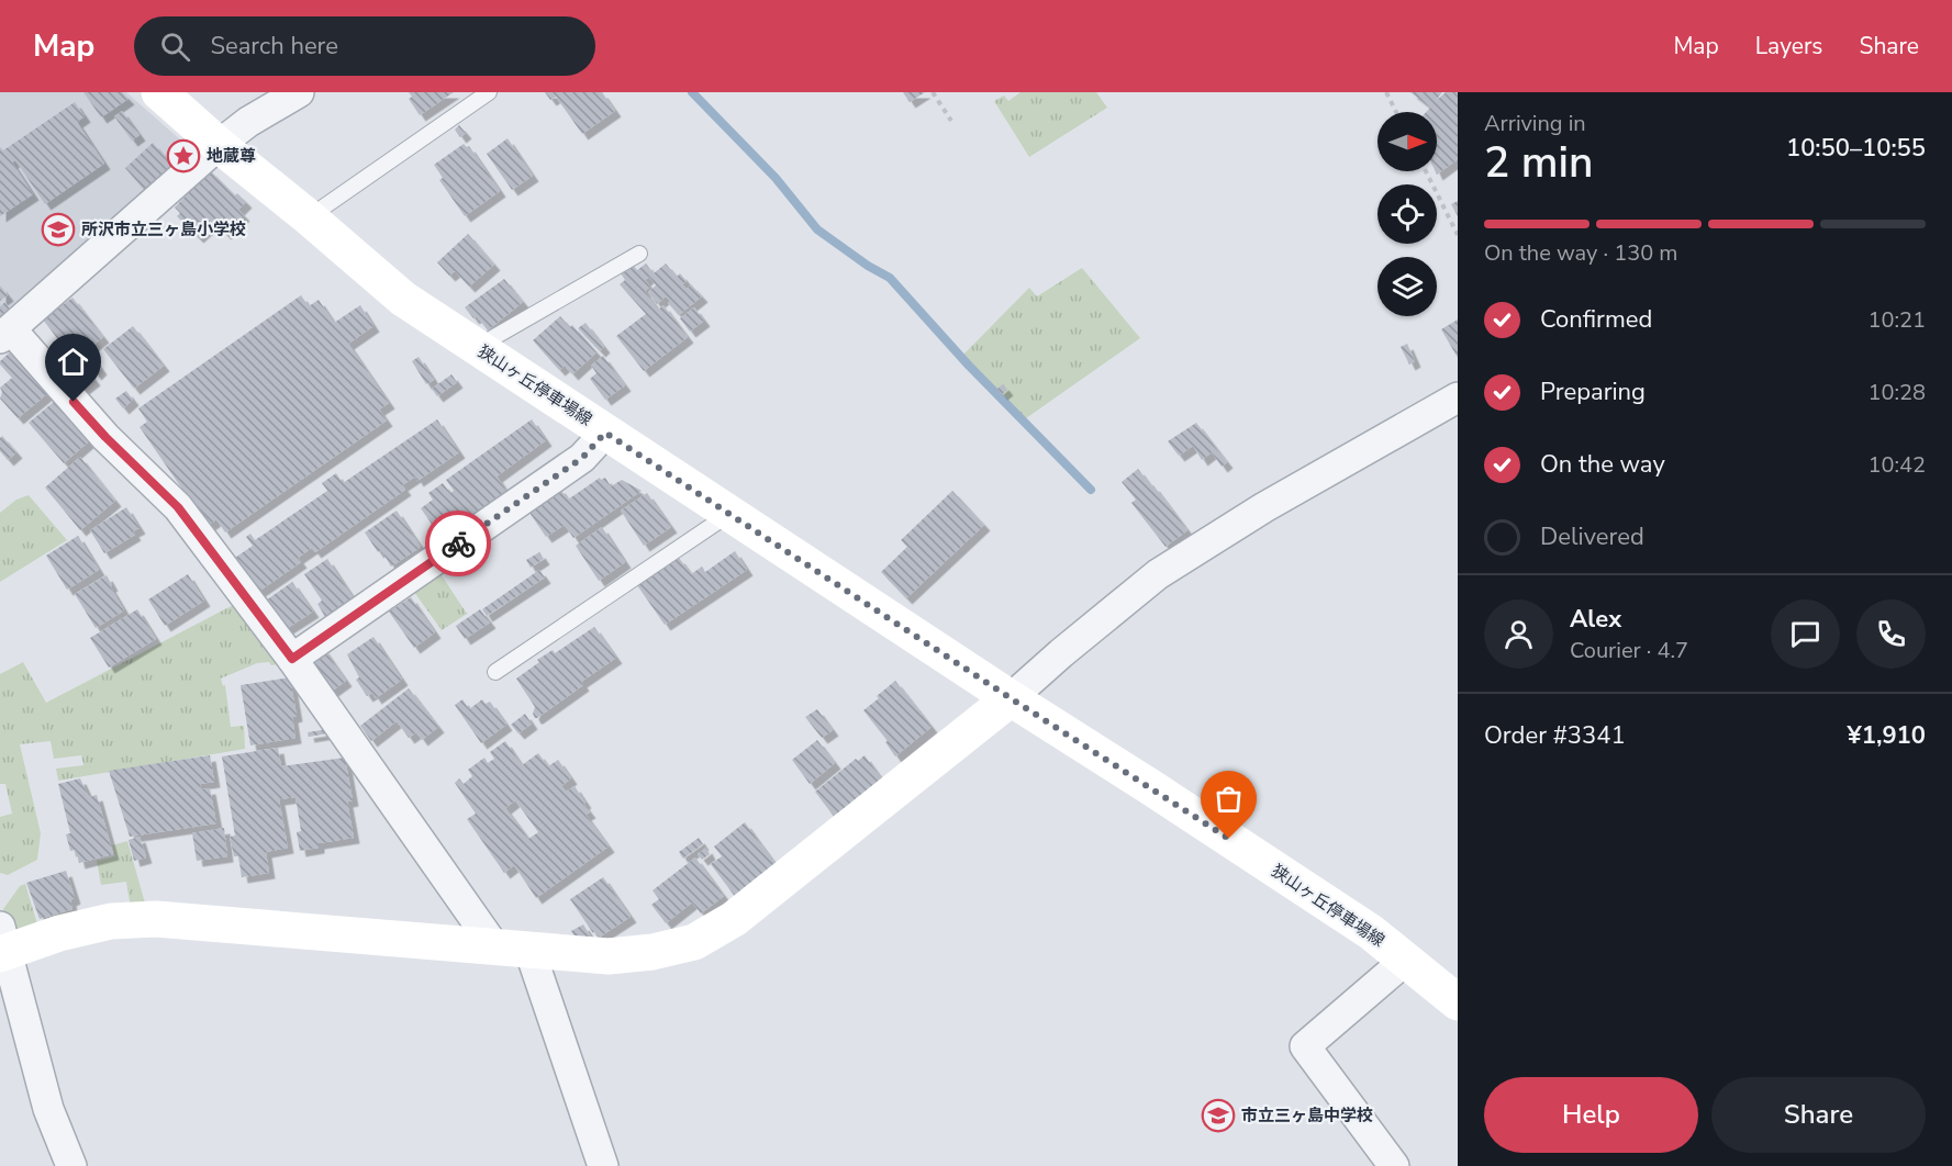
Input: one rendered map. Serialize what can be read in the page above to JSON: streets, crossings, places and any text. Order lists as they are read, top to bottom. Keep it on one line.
{"streets":{"main road":["狭山ヶ丘停車場線"]},"places":{"place":["地蔵尊"],"school or university":["所沢市立三ヶ島小学校","市立三ヶ島中学校"]},"north":"right","page":{"header":"Map","search":"Search here","nav":["Map","Layers","Share"],"heading":["2 min","Arriving in","10:50–10:55"],"panel":["Alex","Courier · 4.7","Order #3341","¥1,910"],"bar":"On the way · 130 m","list":[["Confirmed","10:21"],["Preparing","10:28"],["On the way","10:42"],"Delivered"],"buttons":["Help","Share"]}}
